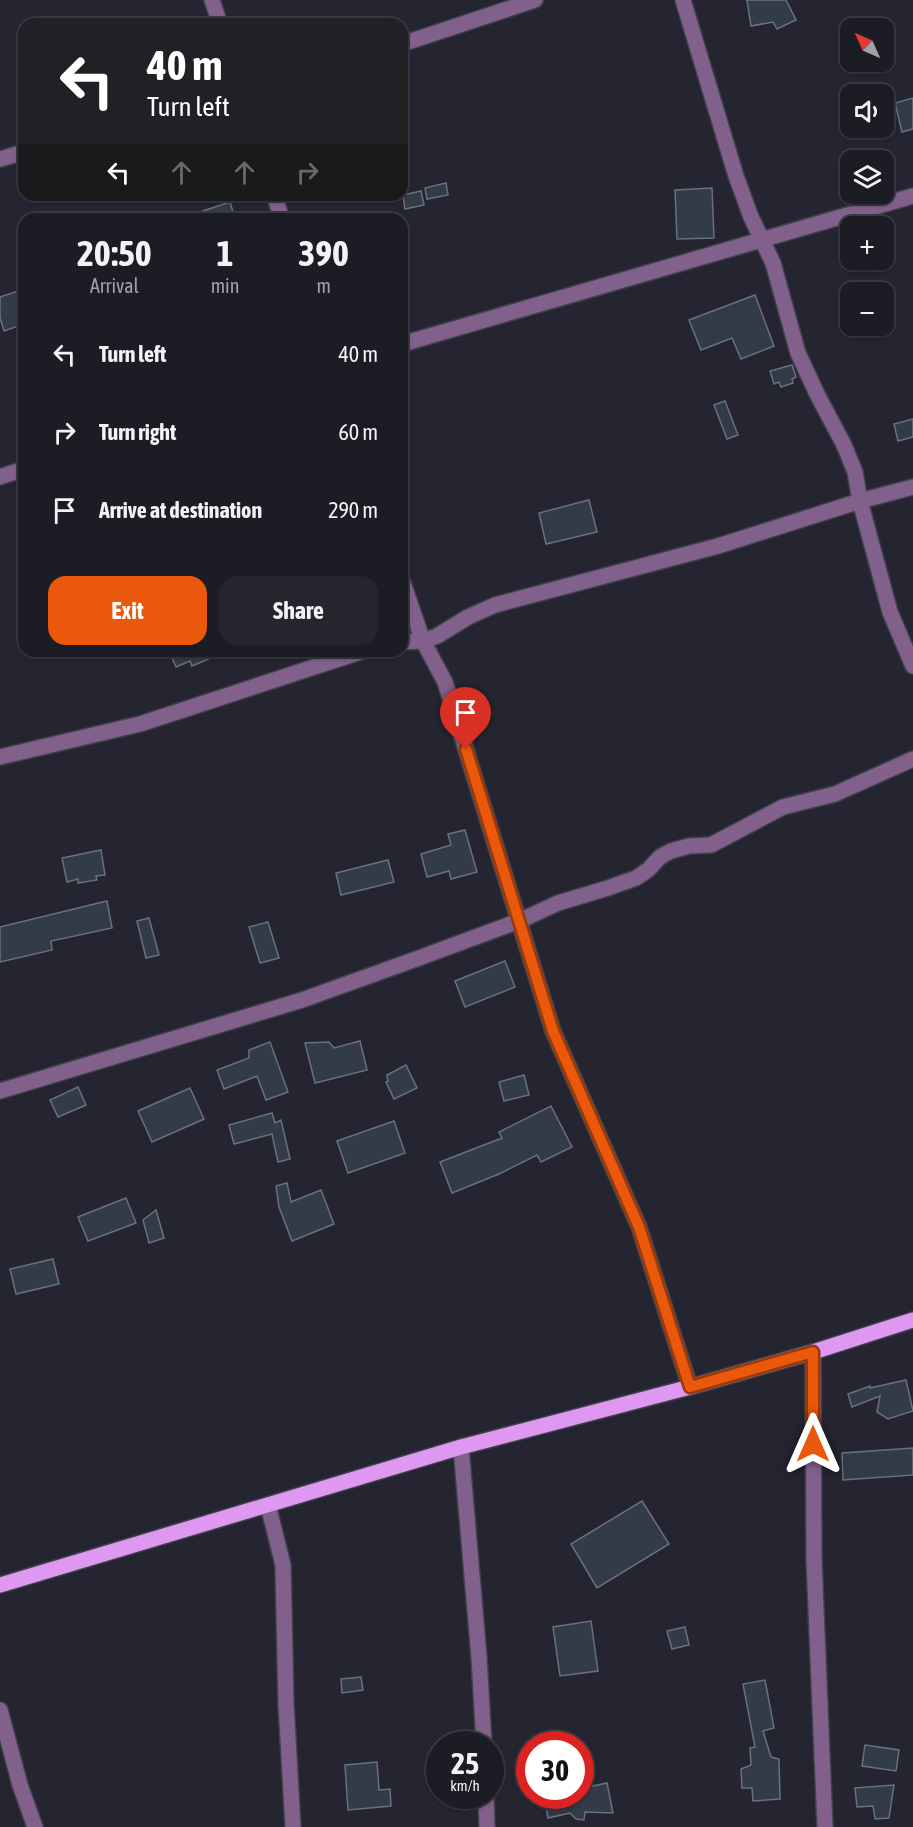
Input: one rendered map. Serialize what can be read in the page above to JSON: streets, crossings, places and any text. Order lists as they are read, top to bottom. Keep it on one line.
{"north":"top left","page":{"map_buttons":["+","−"],"turn":["40 m","Turn left"],"eta":["20:50","Arrival","1","min","390","m"],"list":[{"name":"Turn left","value":"40 m"},{"name":"Turn right","value":"60 m"},{"name":"Arrive at destination","value":"290 m"}],"buttons":["Exit","Share"],"speed":"25 km/h","limit":"30"}}
